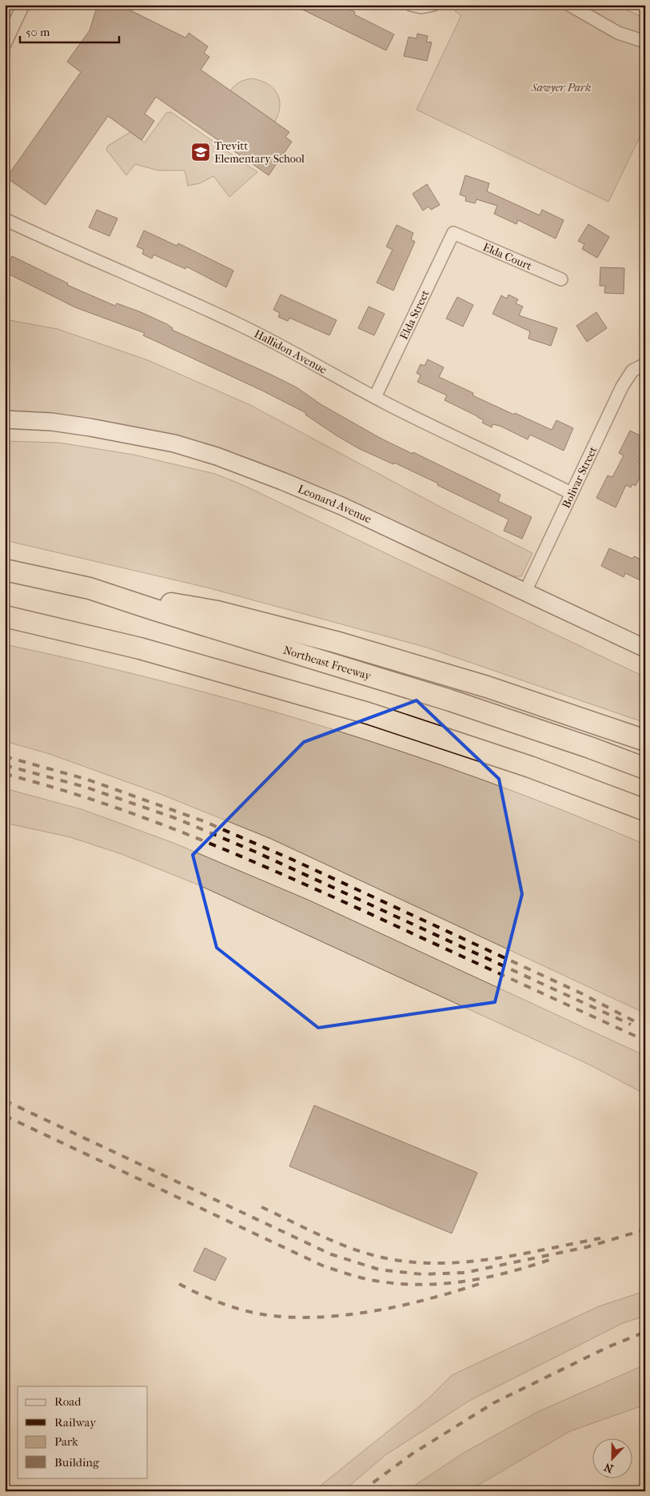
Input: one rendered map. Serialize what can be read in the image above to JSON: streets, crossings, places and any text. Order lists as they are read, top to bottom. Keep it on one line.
{"streets":{"highway":["Northeast Freeway"],"street":["Elda Court","Elda Street","Hallidon Avenue","Bolivar Street","Leonard Avenue"]},"crossings":[["Elda Court","Elda Street"],["Elda Street","Hallidon Avenue"],["Hallidon Avenue","Bolivar Street"],["Bolivar Street","Leonard Avenue"]],"parks":["Sawyer Park"],"places":{"school or university":["Trevitt Elementary School"]},"legend":["Road","Railway","Park","Building"],"scale_bar":"50 m","north":"bottom"}
